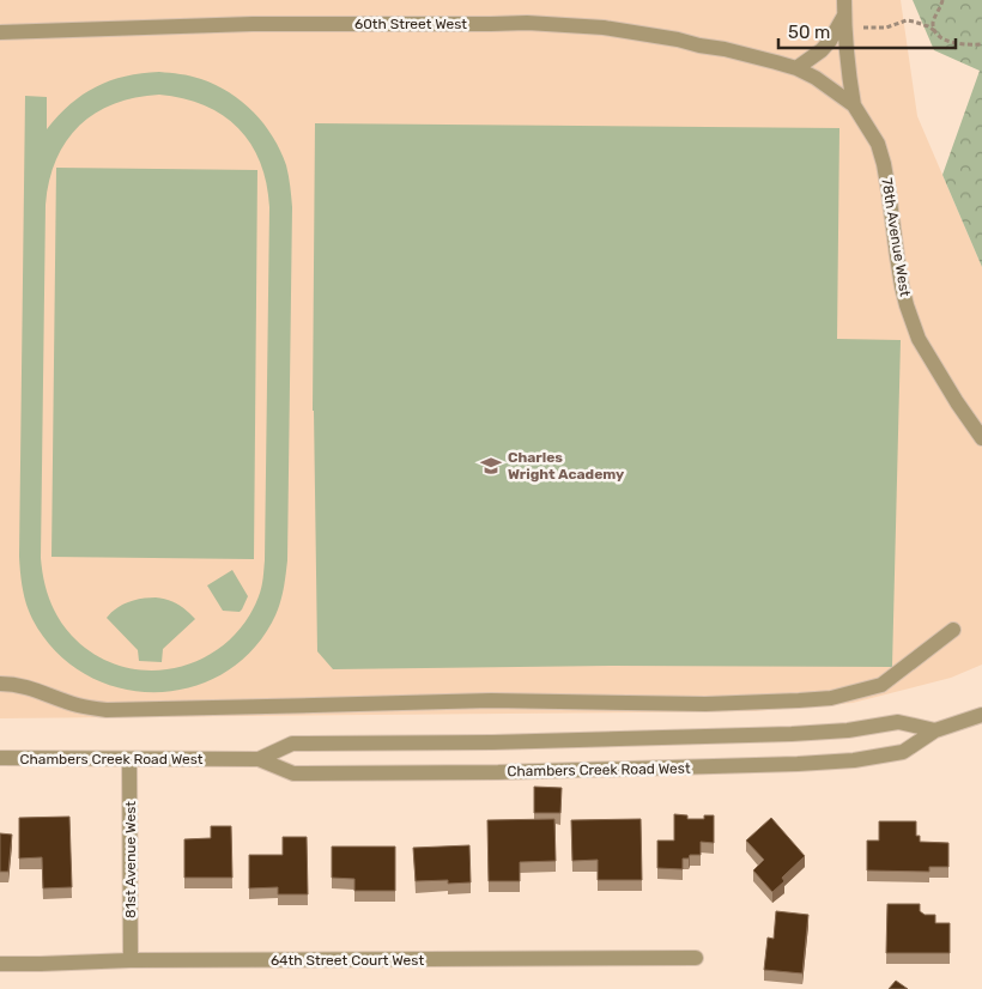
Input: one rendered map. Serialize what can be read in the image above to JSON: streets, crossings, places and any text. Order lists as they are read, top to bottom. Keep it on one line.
{"streets":{"street":["60th Street West","78th Avenue West","Chambers Creek Road West","81st Avenue West","64th Street Court West"]},"crossings":[["60th Street West","78th Avenue West"],["Chambers Creek Road West","81st Avenue West"],["81st Avenue West","64th Street Court West"]],"places":{"school or university":["Charles Wright Academy"]},"scale_bar":"50 m"}
